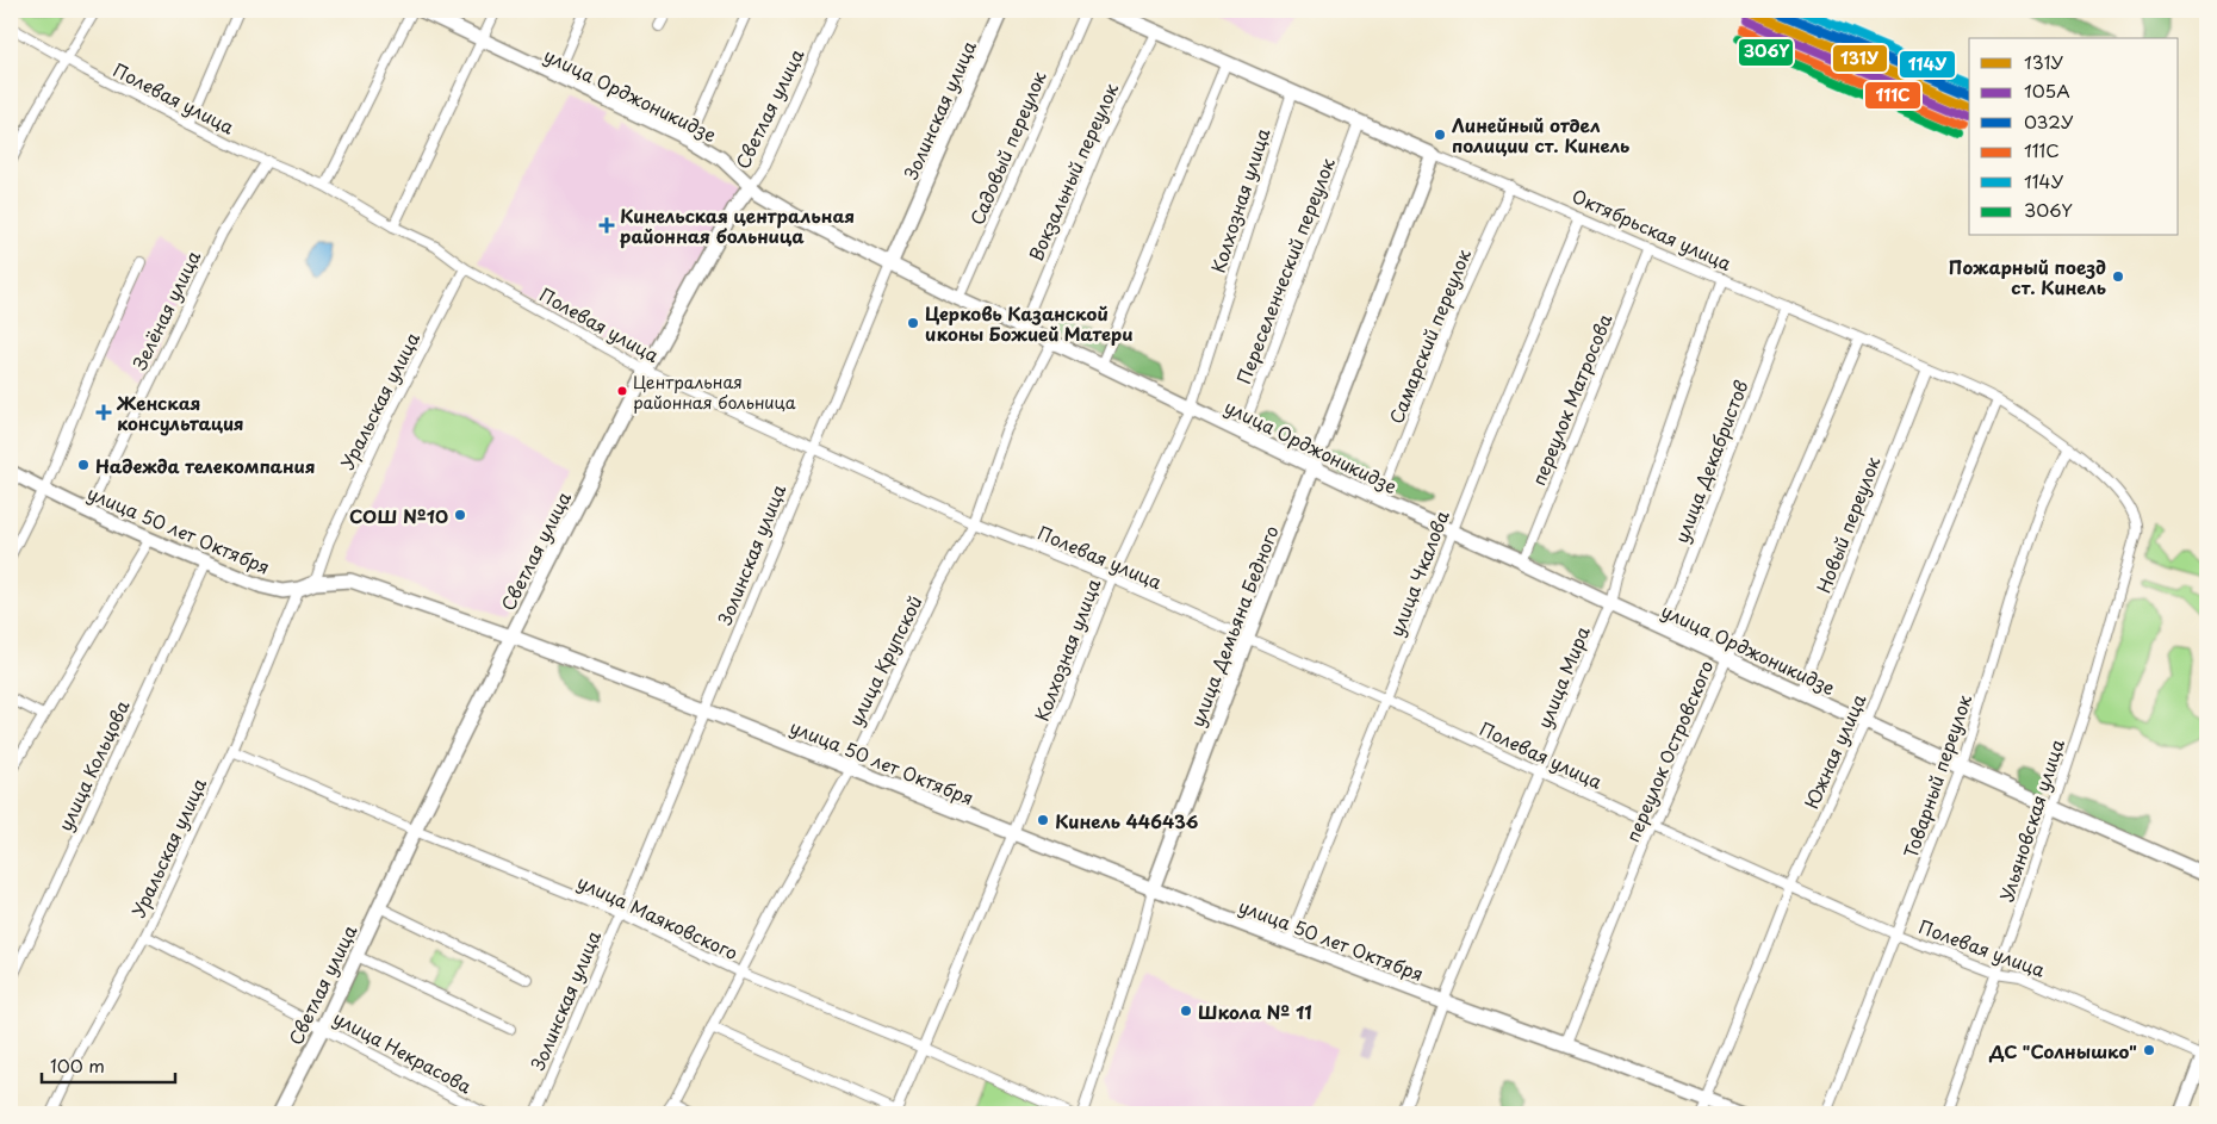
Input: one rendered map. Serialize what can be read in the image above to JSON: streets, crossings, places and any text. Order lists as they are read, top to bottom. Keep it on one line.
{"streets":{"main road":["улица Орджоникидзе","Светлая улица","Золинская улица","Октябрьская улица","улица 50 лет Октября","улица Демьяна Бедного"],"street":["Полевая улица","Садовый переулок","Вокзальный переулок","Колхозная улица","Переселенческий переулок","Зелёная улица","Самарский переулок","переулок Матросова","Уральская улица","улица Декабристов","Новый переулок","улица Чкалова","улица Крупской","улица Мира","переулок Островского","Южная улица","улица Кольцова","Товарный переулок","Ульяновская улица","улица Маяковского","улица Некрасова"]},"crossings":[["улица Орджоникидзе","Светлая улица"],["улица Орджоникидзе","Золинская улица"],["улица Орджоникидзе","Садовый переулок"],["улица Орджоникидзе","Вокзальный переулок"],["улица Орджоникидзе","Колхозная улица"],["улица Орджоникидзе","Переселенческий переулок"],["улица Орджоникидзе","Самарский переулок"],["улица Орджоникидзе","переулок Матросова"],["улица Орджоникидзе","улица Декабристов"],["улица Орджоникидзе","Новый переулок"],["улица Орджоникидзе","улица Чкалова"],["улица Орджоникидзе","улица Демьяна Бедного"],["улица Орджоникидзе","улица Крупской"],["улица Орджоникидзе","улица Мира"],["улица Орджоникидзе","переулок Островского"],["улица Орджоникидзе","Южная улица"],["улица Орджоникидзе","Товарный переулок"],["улица Орджоникидзе","Ульяновская улица"],["Полевая улица","Светлая улица"],["Полевая улица","Золинская улица"],["Полевая улица","Колхозная улица"],["Полевая улица","Зелёная улица"],["Полевая улица","Уральская улица"],["Полевая улица","улица Чкалова"],["Полевая улица","улица Демьяна Бедного"],["Полевая улица","улица Крупской"],["Полевая улица","улица Мира"],["Полевая улица","переулок Островского"],["Полевая улица","Южная улица"],["Полевая улица","Товарный переулок"],["Полевая улица","Ульяновская улица"],["Светлая улица","улица 50 лет Октября"],["Светлая улица","улица Маяковского"],["Светлая улица","улица Некрасова"],["Золинская улица","улица 50 лет Октября"],["Золинская улица","улица Маяковского"],["Вокзальный переулок","Октябрьская улица"],["Колхозная улица","Октябрьская улица"],["Колхозная улица","улица 50 лет Октября"],["Колхозная улица","улица Маяковского"],["Октябрьская улица","Переселенческий переулок"],["Октябрьская улица","Самарский переулок"],["Октябрьская улица","переулок Матросова"],["Октябрьская улица","улица Декабристов"],["Октябрьская улица","Новый переулок"],["Октябрьская улица","улица Чкалова"],["Октябрьская улица","улица Демьяна Бедного"],["Октябрьская улица","улица Мира"],["Октябрьская улица","переулок Островского"],["Октябрьская улица","Южная улица"],["Октябрьская улица","Товарный переулок"],["Октябрьская улица","Ульяновская улица"],["Зелёная улица","улица 50 лет Октября"],["Уральская улица","улица 50 лет Октября"],["Уральская улица","улица Маяковского"],["Уральская улица","улица Некрасова"],["улица 50 лет Октября","улица Чкалова"],["улица 50 лет Октября","улица Демьяна Бедного"],["улица 50 лет Октября","улица Крупской"],["улица 50 лет Октября","улица Мира"],["улица 50 лет Октября","переулок Островского"],["улица 50 лет Октября","Южная улица"],["улица 50 лет Октября","улица Кольцова"],["улица Крупской","улица Маяковского"]],"places":{"other":["Линейный отдел полиции ст. Кинель","Пожарный поезд ст. Кинель","Церковь Казанской иконы Божией Матери","Центральная районная больница","Надежда телекомпания","СОШ №10","Кинель 446436","Школа № 11","ДС \"Солнышко\""],"health":["Кинельская центральная районная больница","Женская консультация"]},"lines":["transit line 131У","transit line 032У","transit line 114У","transit line 105А","transit line 111С","transit line 306Y"],"legend":["131У","105А","032У","111С","114У","306Y"],"scale_bar":"100 m"}
